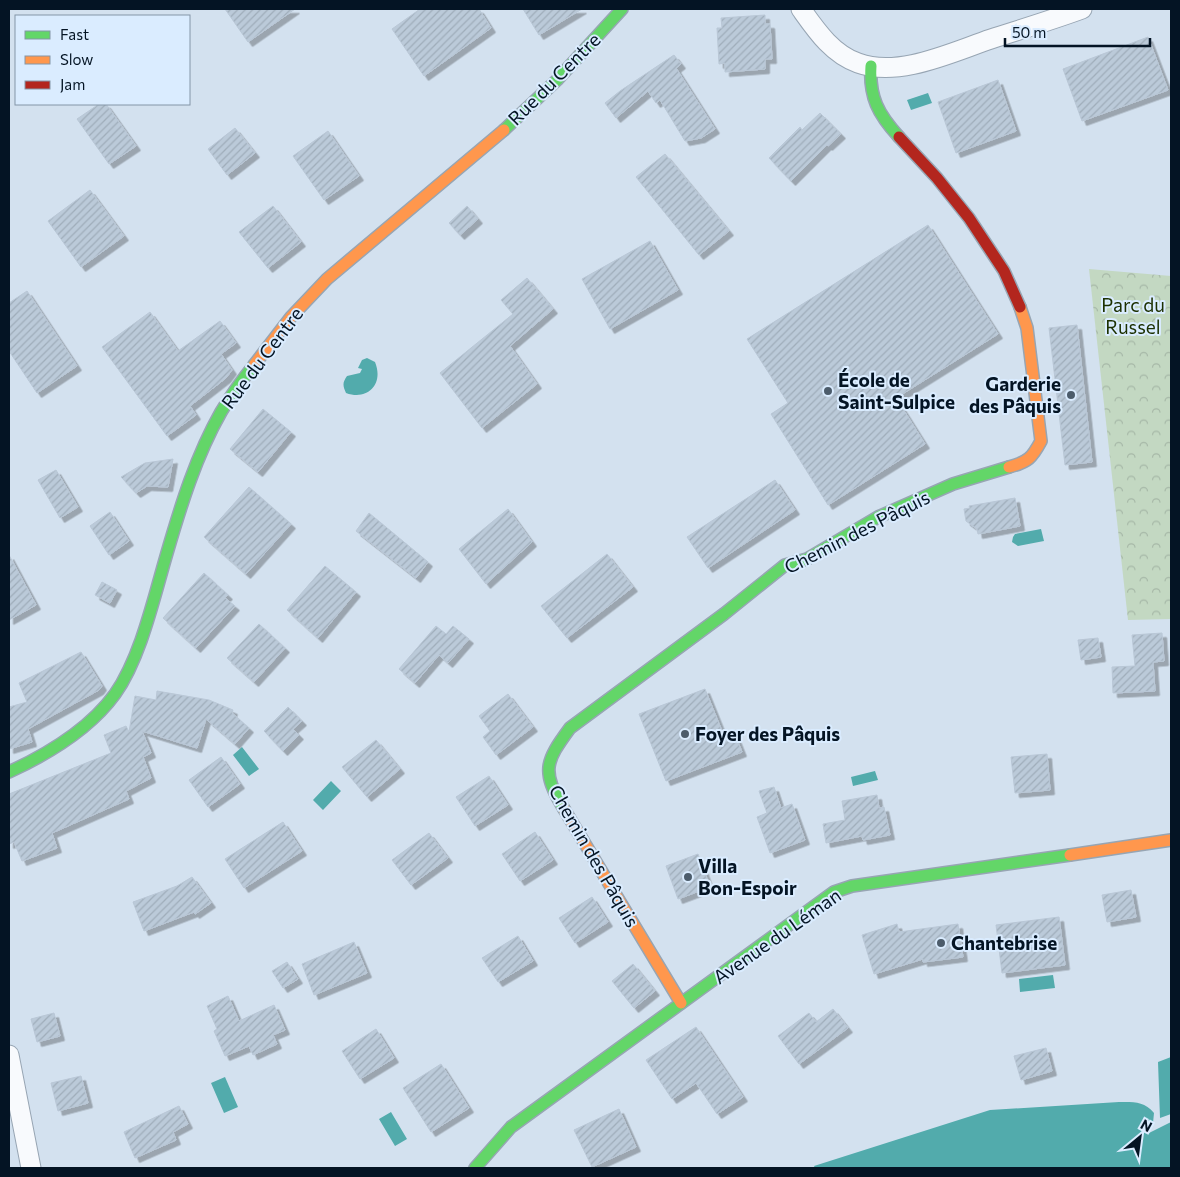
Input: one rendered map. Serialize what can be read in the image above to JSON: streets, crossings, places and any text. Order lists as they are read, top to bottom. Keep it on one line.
{"streets":{"street":["Rue du Centre","Chemin des Pâquis","Avenue du Léman"]},"crossings":[["Chemin des Pâquis","Avenue du Léman"]],"parks":["Parc du Russel"],"places":["École de Saint-Sulpice","Garderie des Pâquis","Foyer des Pâquis","Villa Bon-Espoir","Chantebrise"],"legend":["Fast","Slow","Jam"],"scale_bar":"50 m","north":"top right"}
